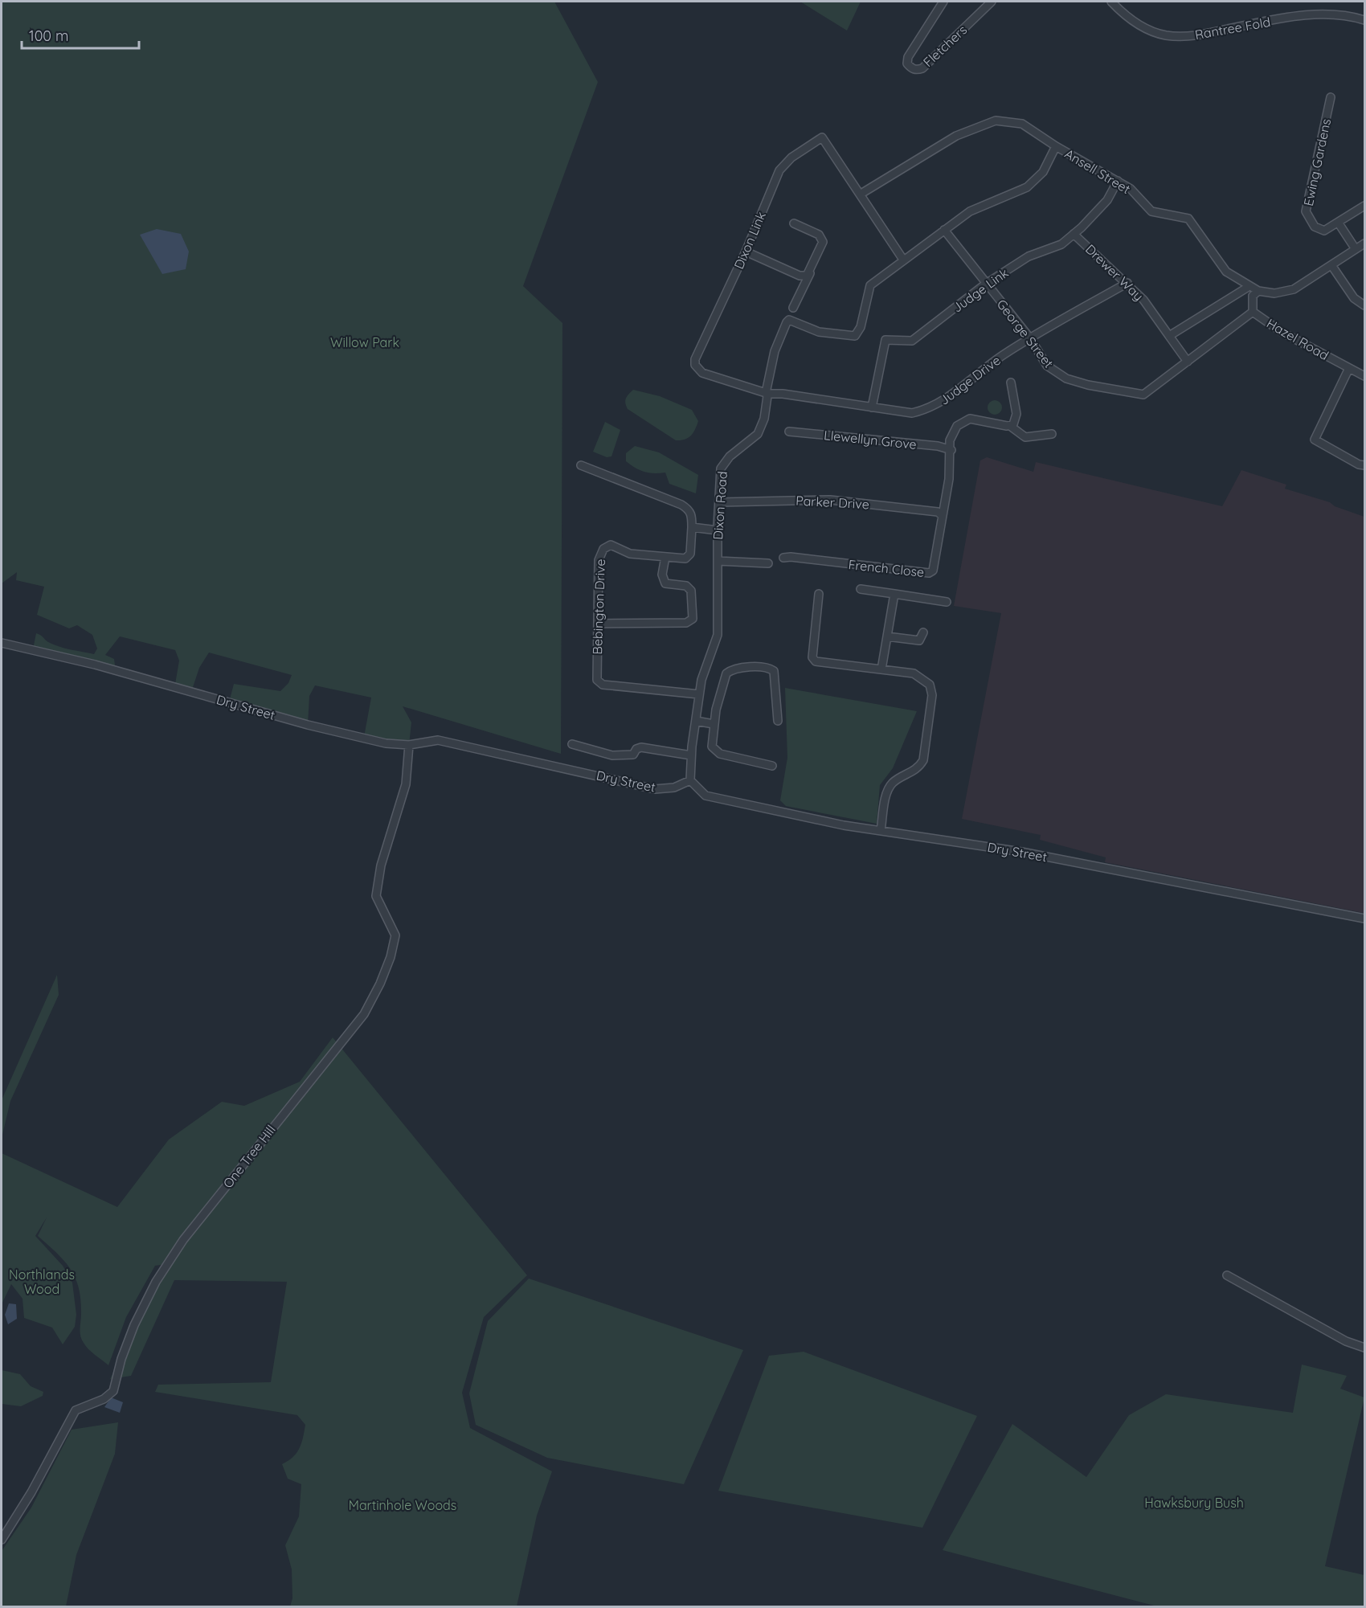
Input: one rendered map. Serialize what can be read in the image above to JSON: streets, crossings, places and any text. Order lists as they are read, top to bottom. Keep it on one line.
{"streets":{"street":["Rantree Fold","Fletchers","Ewing Gardens","Ansell Street","Dixon Link","Drewer Way","Judge Link","George Street","Hazel Road","Judge Drive","Llewellyn Grove","Parker Drive","Dixon Road","French Close","Bebington Drive","Dry Street","One Tree Hill"]},"crossings":[["Ansell Street","Dixon Link"],["Ansell Street","Judge Link"],["Ansell Street","Hazel Road"],["Ansell Street","Dixon Road"],["Dixon Link","Judge Drive"],["Dixon Link","Dixon Road"],["Drewer Way","Judge Link"],["Drewer Way","George Street"],["Drewer Way","Judge Drive"],["Judge Link","George Street"],["Judge Link","Judge Drive"],["George Street","Hazel Road"],["George Street","Judge Drive"],["George Street","Dixon Road"],["Judge Drive","Dixon Road"],["Parker Drive","Dixon Road"],["Parker Drive","French Close"],["Dixon Road","Bebington Drive"],["Dixon Road","Dry Street"],["Dry Street","One Tree Hill"]],"parks":["Willow Park","Northlands Wood","Hawksbury Bush","Martinhole Woods"],"scale_bar":"100 m"}
